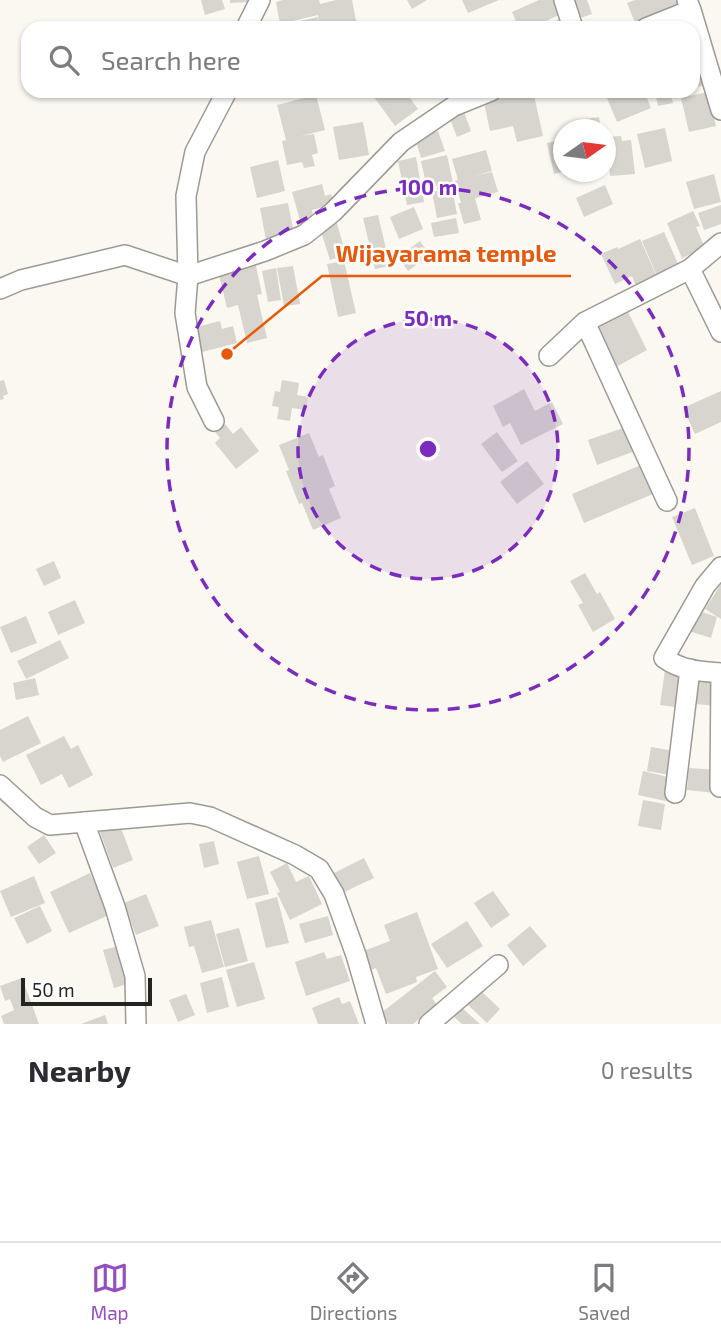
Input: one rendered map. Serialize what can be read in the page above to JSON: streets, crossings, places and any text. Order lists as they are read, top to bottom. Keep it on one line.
{"places":["Wijayarama temple"],"scale_bar":"50 m","north":"right","page":{"search":"Search here","scale":"50 m","heading":["Nearby","0 results"],"nav":["Map","Directions","Saved"]},"rings":["100 m","50 m"]}
